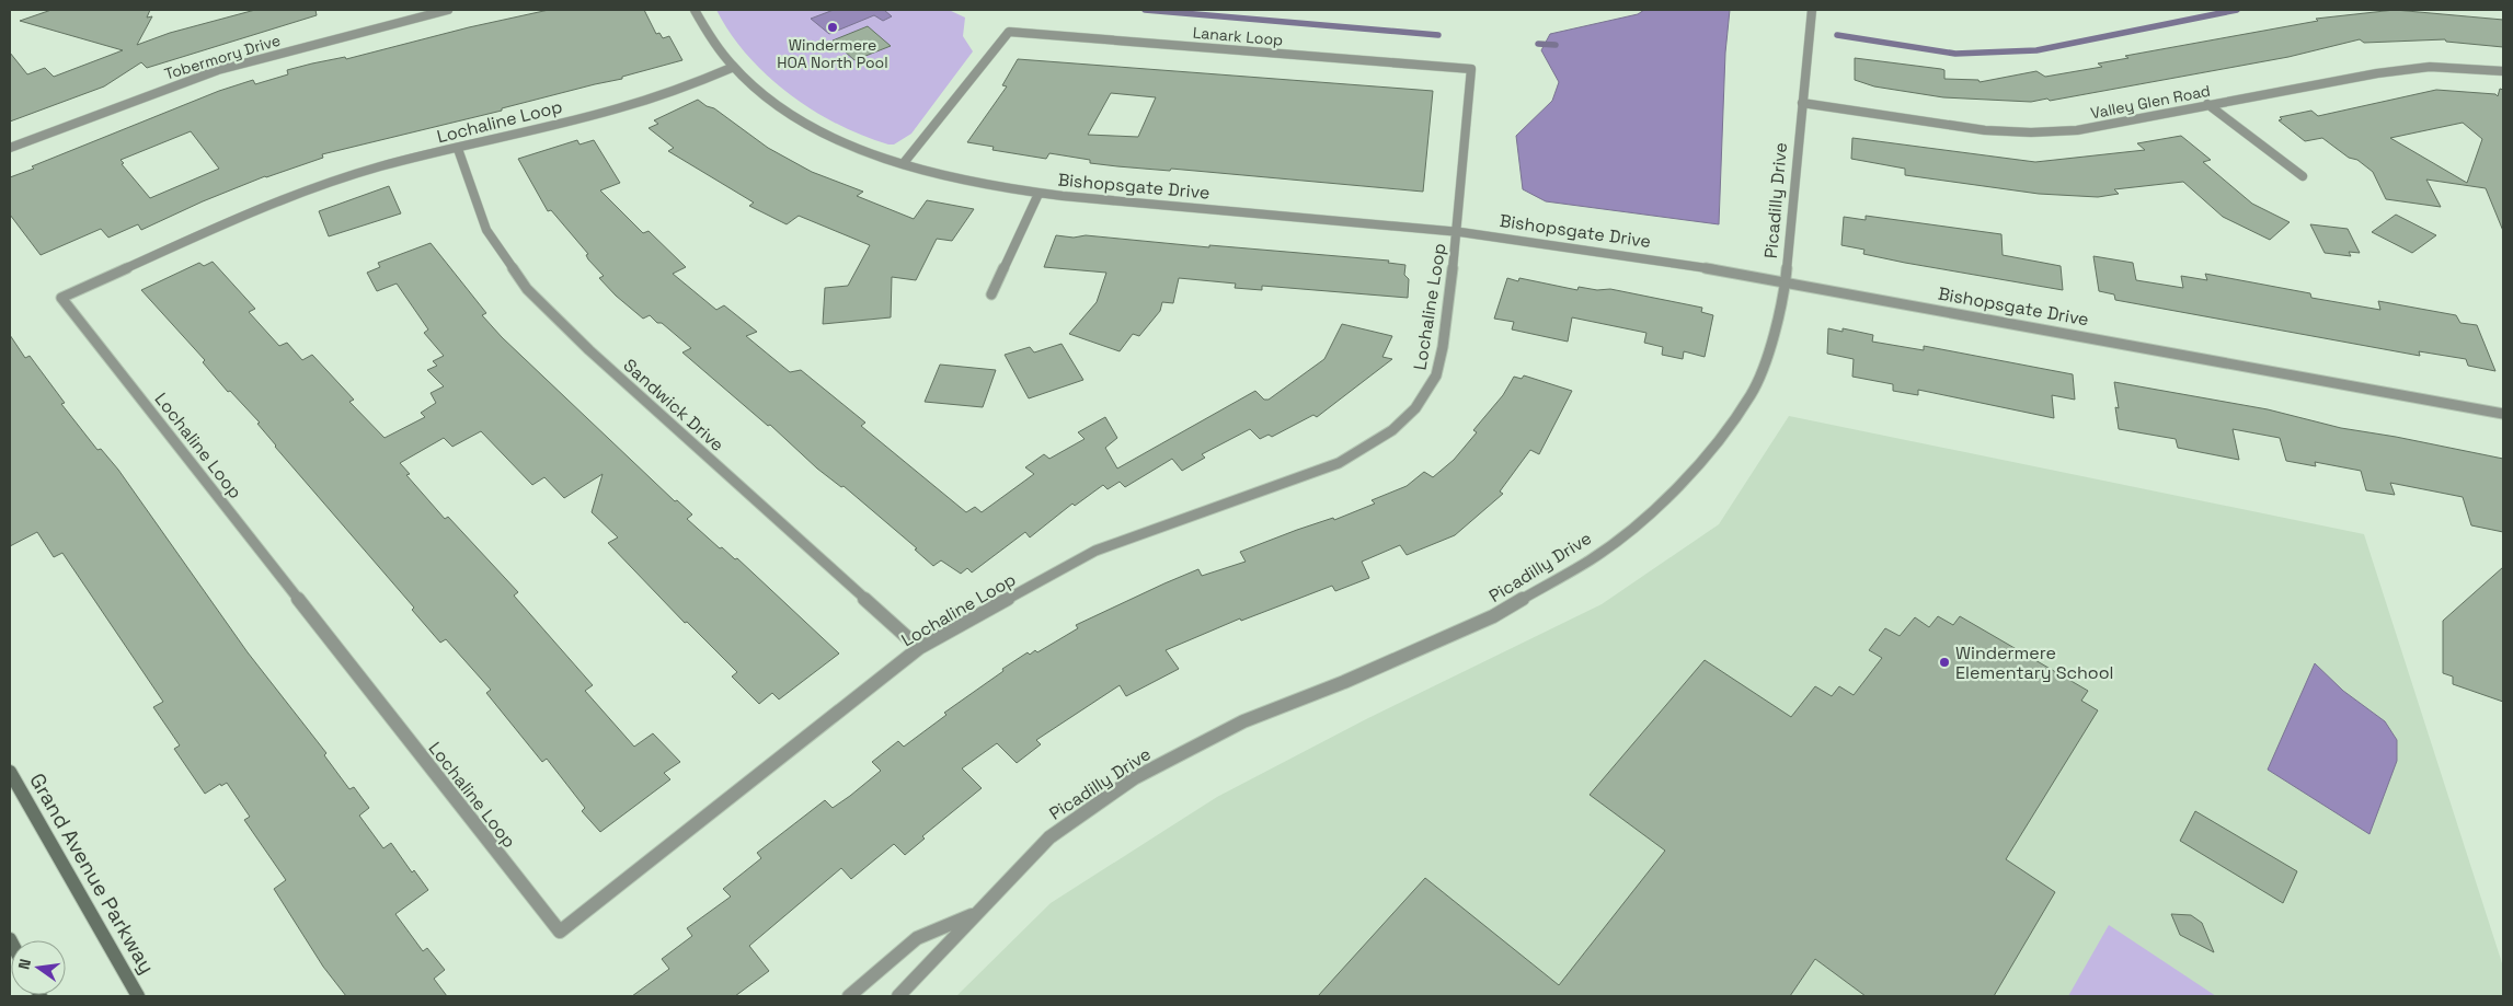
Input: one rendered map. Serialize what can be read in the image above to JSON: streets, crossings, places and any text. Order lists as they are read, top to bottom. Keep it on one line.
{"streets":{"main road":["Grand Avenue Parkway"],"street":["Lanark Loop","Tobermory Drive","Valley Glen Road","Lochaline Loop","Bishopsgate Drive","Picadilly Drive","Sandwick Drive"]},"crossings":[["Lanark Loop","Lochaline Loop"],["Lanark Loop","Bishopsgate Drive"],["Valley Glen Road","Picadilly Drive"],["Lochaline Loop","Bishopsgate Drive"],["Lochaline Loop","Sandwick Drive"],["Bishopsgate Drive","Picadilly Drive"]],"places":["Windermere HOA North Pool","Windermere Elementary School"],"north":"left"}
